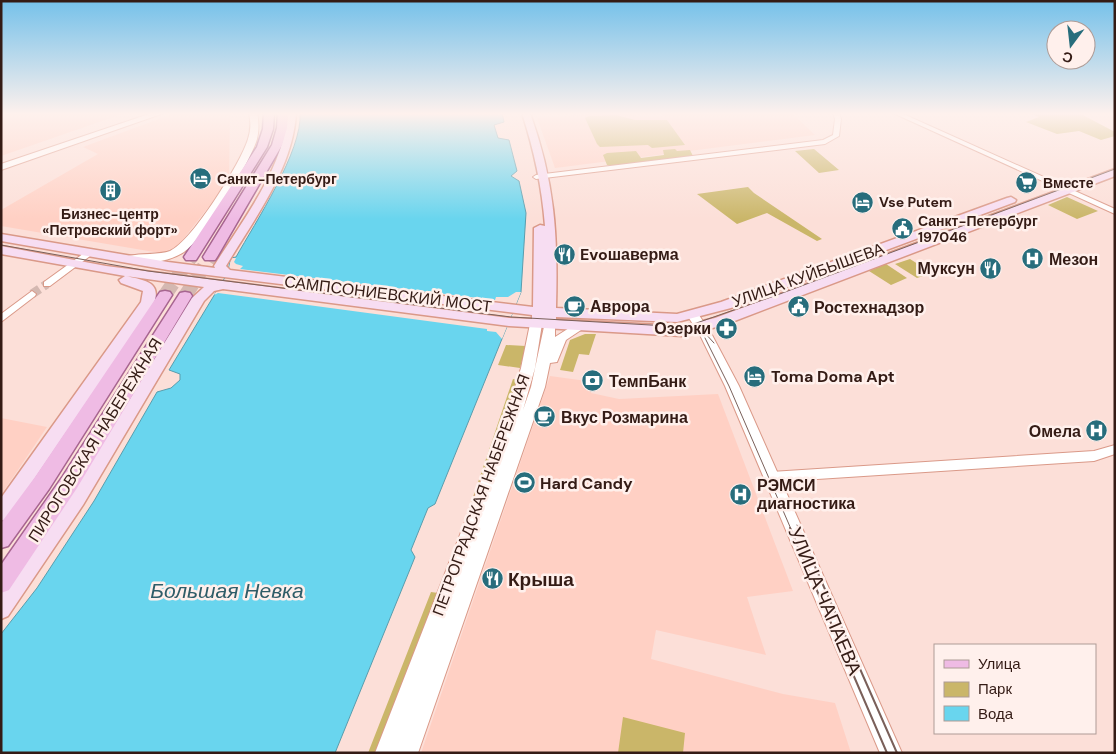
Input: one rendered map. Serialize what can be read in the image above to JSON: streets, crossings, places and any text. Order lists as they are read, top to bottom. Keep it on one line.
{"streets":{"main road":["УЛИЦА КУЙБЫШЕВА","САМПСОНИЕВСКИЙ МОСТ","ПИРОГОВСКАЯ НАБЕРЕЖНАЯ","ПЕТРОГРАДСКАЯ НАБЕРЕЖНАЯ"],"street":["УЛИЦА ЧАПАЕВА"]},"crossings":[["УЛИЦА КУЙБЫШЕВА","САМПСОНИЕВСКИЙ МОСТ"],["УЛИЦА КУЙБЫШЕВА","ПЕТРОГРАДСКАЯ НАБЕРЕЖНАЯ"],["УЛИЦА КУЙБЫШЕВА","УЛИЦА ЧАПАЕВА"],["САМПСОНИЕВСКИЙ МОСТ","ПЕТРОГРАДСКАЯ НАБЕРЕЖНАЯ"]],"water":["Большая Невка"],"places":{"hotel":["Санкт-Петербург","Vse Putem","Toma Doma Apt"],"supermarket":["Вместе"],"building":["Бизнес-центр «Петровский форт»"],"public building":["Санкт-Петербург 197046","Ростехнадзор"],"restaurant":["Evoшаверма","Муксун","Крыша"],"hospital":["Мезон","Омела","РЭМСИ диагностика"],"cafe":["Аврора","Вкус Розмарина"],"pharmacy":["Озерки"],"bank":["ТемпБанк"],"sports":["Hard Candy"]},"legend":["Улица","Парк","Вода"],"north":"bottom"}
